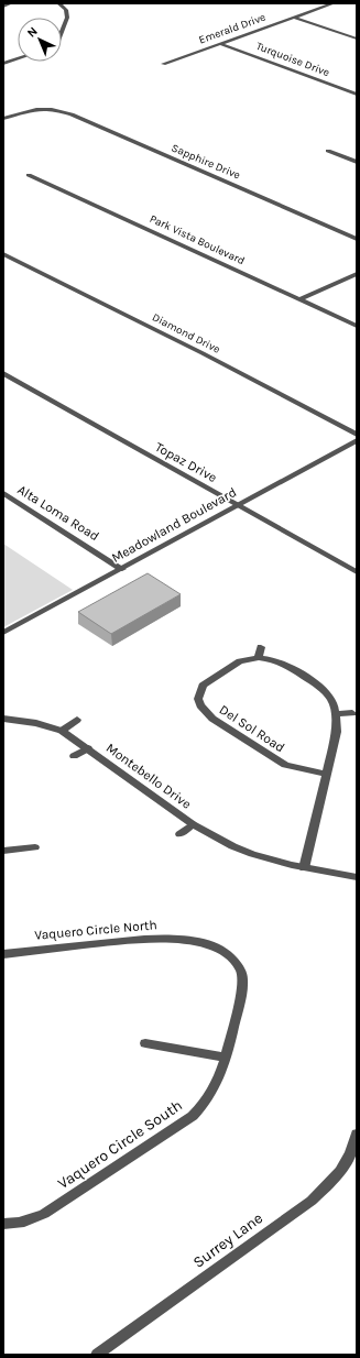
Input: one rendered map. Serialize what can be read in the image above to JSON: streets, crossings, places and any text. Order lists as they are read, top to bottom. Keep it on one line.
{"streets":{"street":["Emerald Drive","Turquoise Drive","Sapphire Drive","Park Vista Boulevard","Diamond Drive","Topaz Drive","Alta Loma Road","Meadowland Boulevard","Del Sol Road","Montebello Drive","Vaquero Circle North","Vaquero Circle South","Surrey Lane"]},"crossings":[["Emerald Drive","Turquoise Drive"],["Topaz Drive","Meadowland Boulevard"],["Alta Loma Road","Meadowland Boulevard"],["Del Sol Road","Montebello Drive"],["Vaquero Circle North","Vaquero Circle South"]],"north":"top left"}
